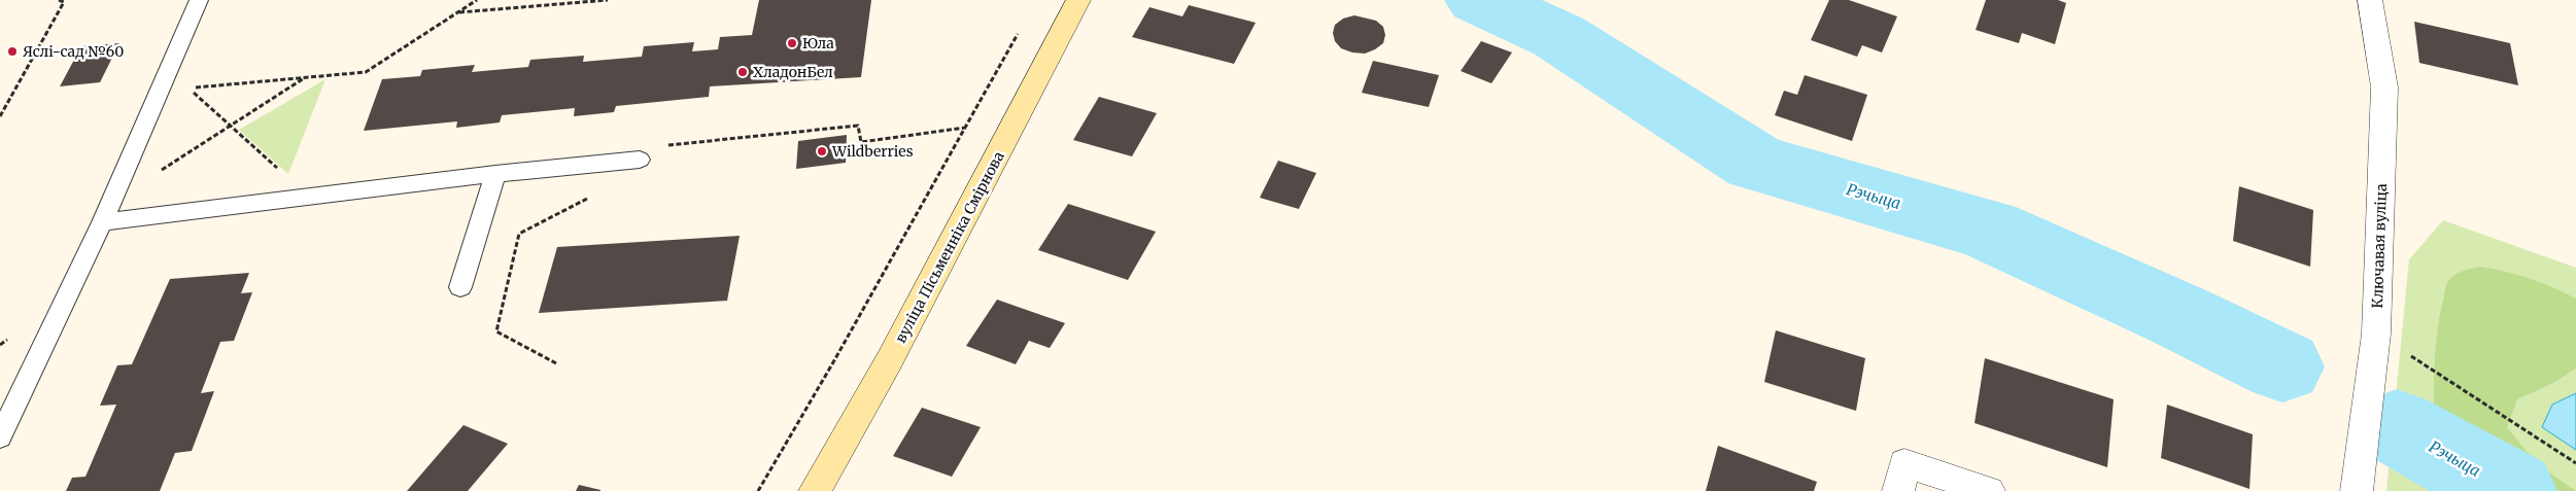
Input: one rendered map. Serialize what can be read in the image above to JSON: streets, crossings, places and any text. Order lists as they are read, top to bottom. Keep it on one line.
{"streets":{"main road":["вуліца Пісьменніка Смірнова"],"street":["Ключавая вуліца"]},"water":["Рэчыца"],"places":["Юла","Яслі-сад №60","ХладонБел","Wildberries"]}
